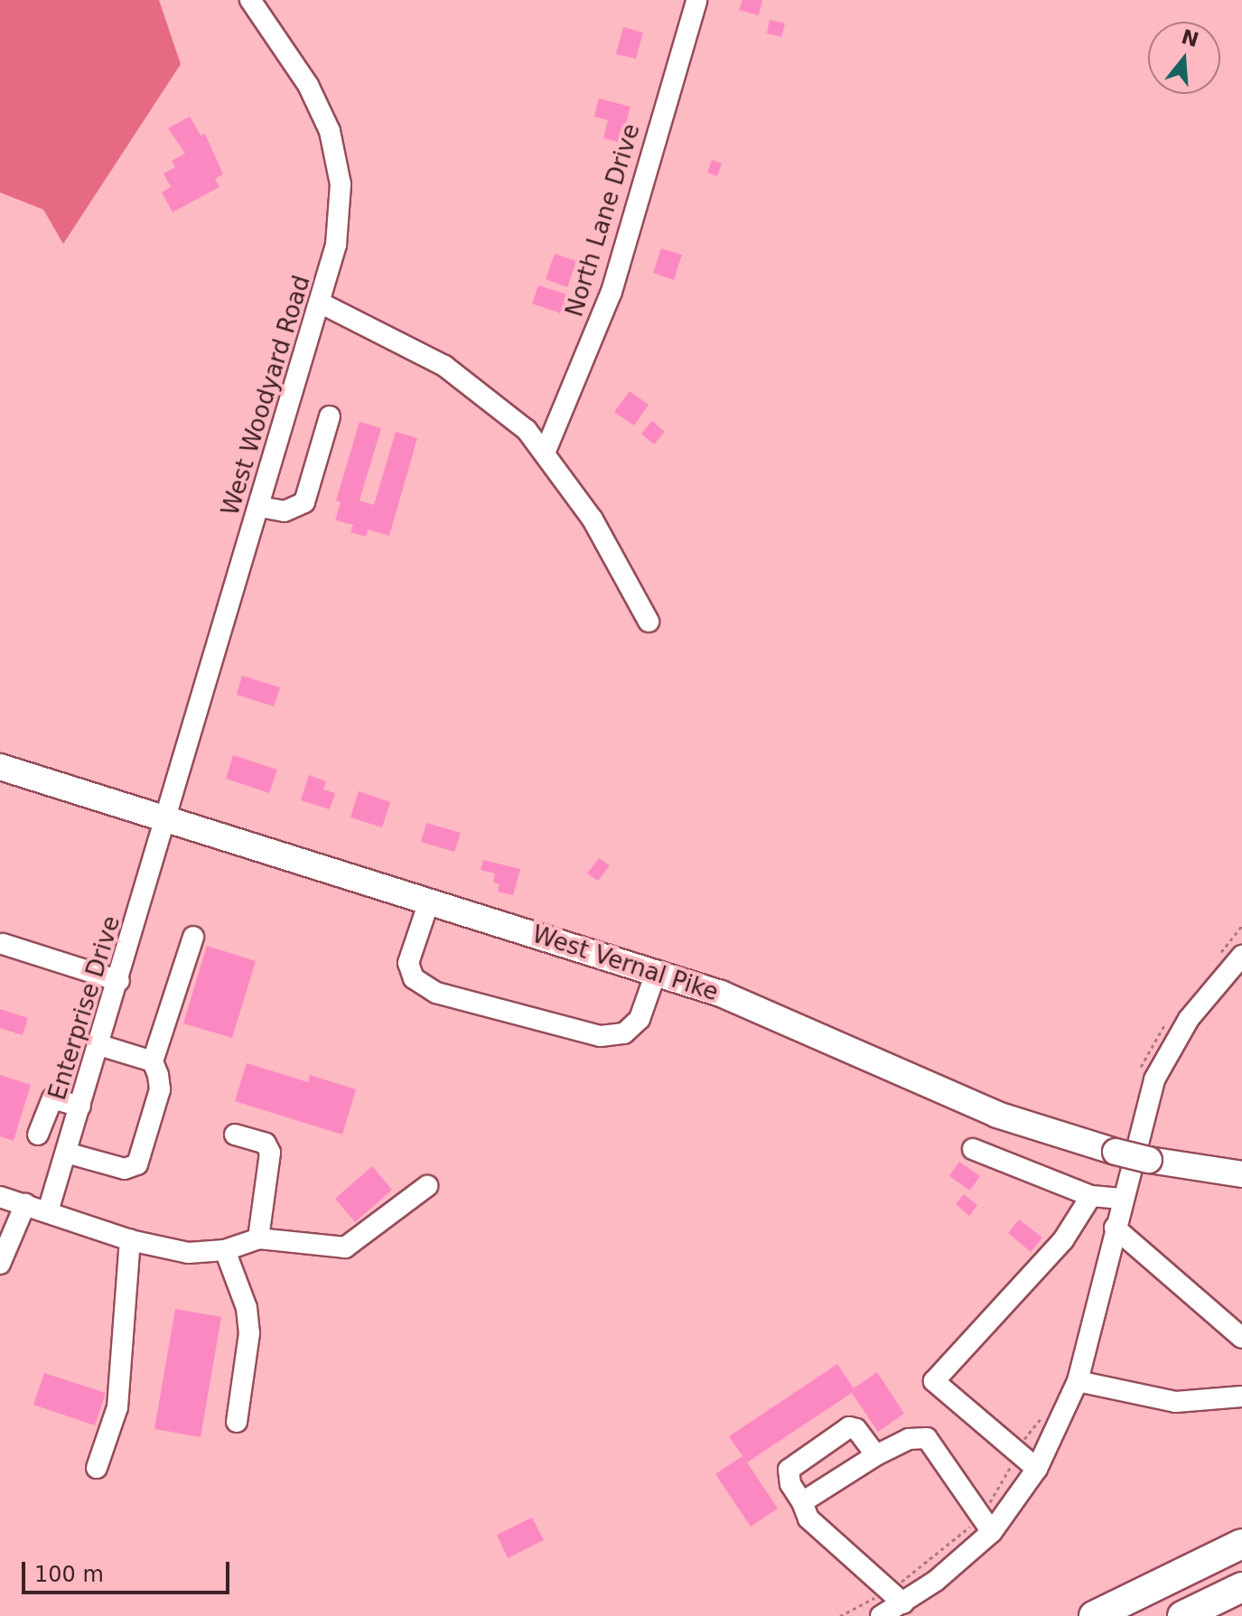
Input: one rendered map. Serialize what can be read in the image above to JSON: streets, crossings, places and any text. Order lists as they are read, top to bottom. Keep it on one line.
{"streets":{"main road":["West Vernal Pike"],"street":["North Lane Drive","West Woodyard Road","Enterprise Drive"]},"crossings":[["West Woodyard Road","West Vernal Pike"],["West Woodyard Road","Enterprise Drive"],["West Vernal Pike","Enterprise Drive"]],"scale_bar":"100 m","north":"top"}
